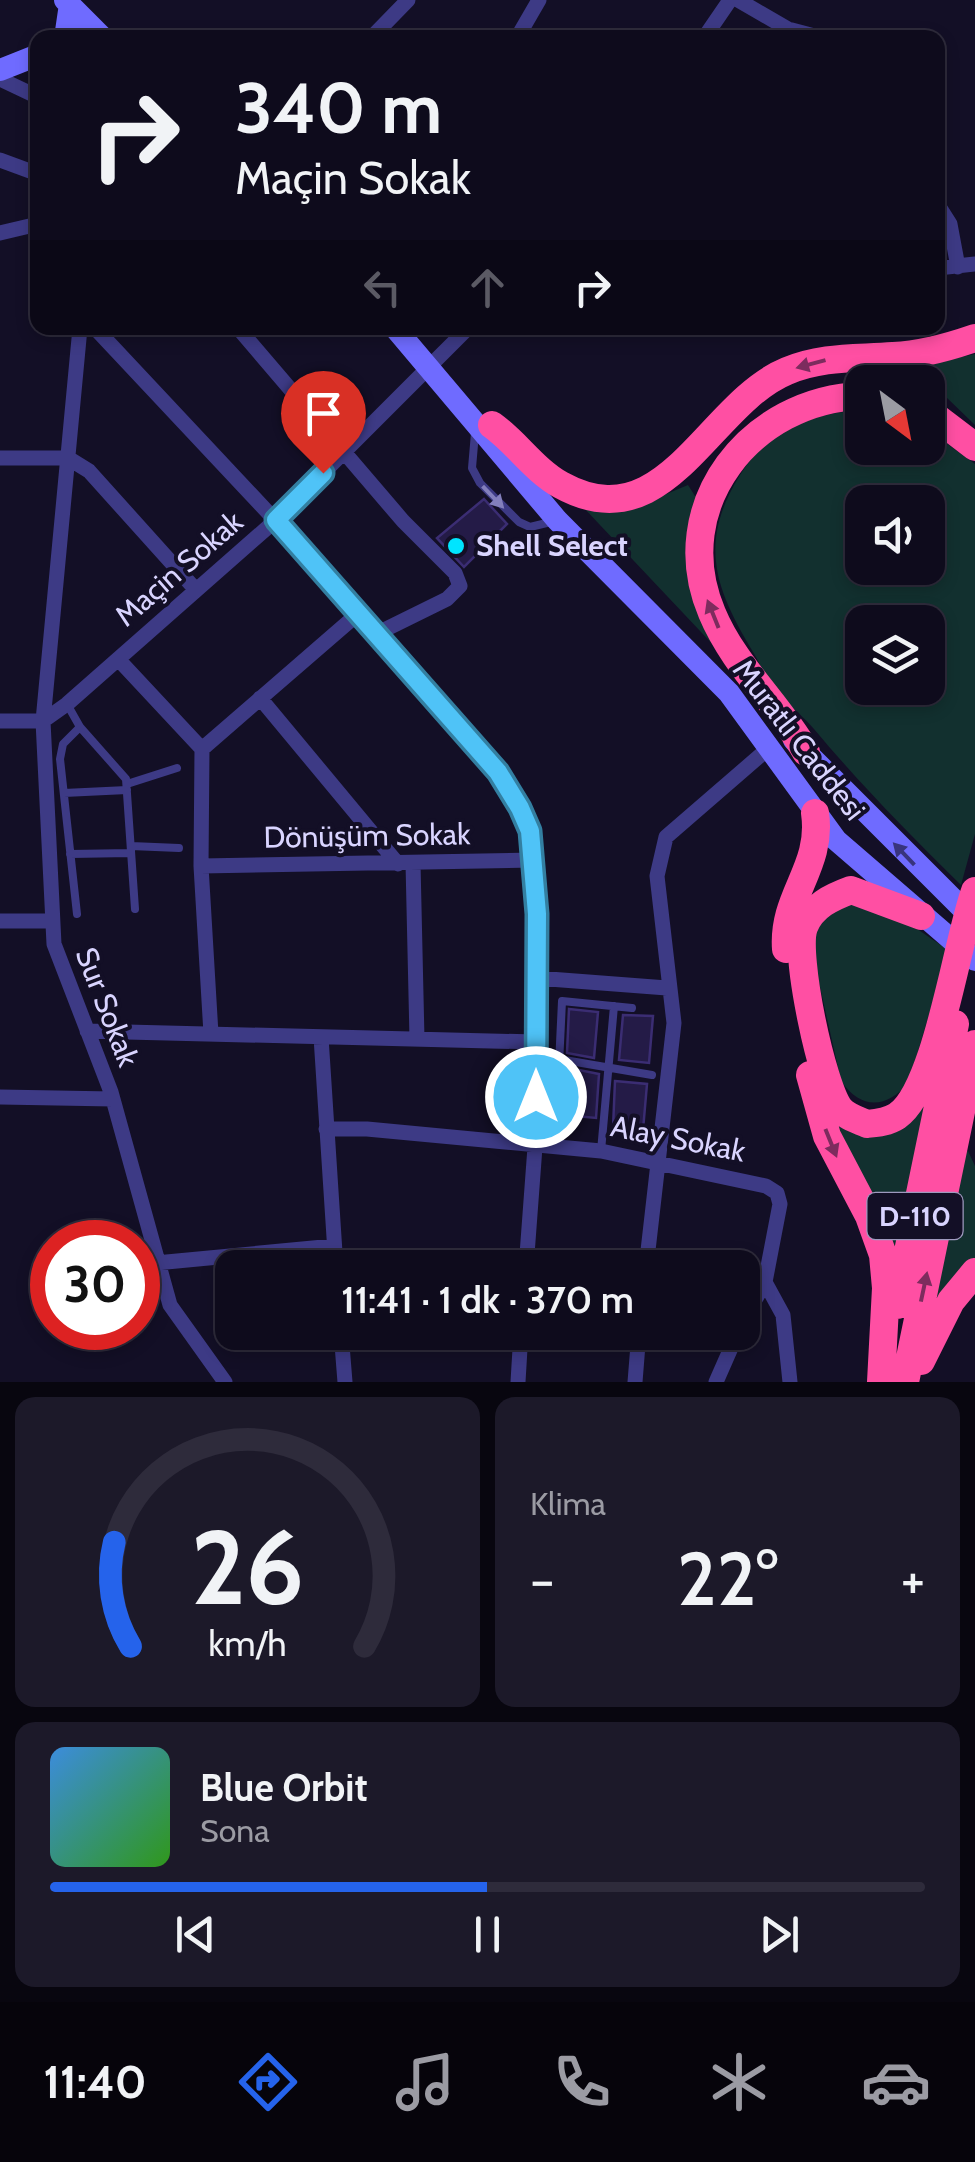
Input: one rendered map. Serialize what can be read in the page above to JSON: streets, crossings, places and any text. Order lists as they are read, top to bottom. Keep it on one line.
{"streets":{"highway":["D-110"],"main road":["Muratlı Caddesi"],"street":["Maçin Sokak","Dönüşüm Sokak","Sur Sokak","Alay Sokak"]},"crossings":[["Maçin Sokak","Muratlı Caddesi"],["Maçin Sokak","Sur Sokak"]],"places":["Shell Select"],"north":"bottom right","page":{"turn":["340 m","Maçin Sokak"],"limit":"30","trip":"11:41 · 1 dk · 370 m","tile":"Klima","heat":["−","22°","+"],"song":["Blue Orbit","Sona"],"tabs":"11:40","gauge":["26","km/h"]}}
